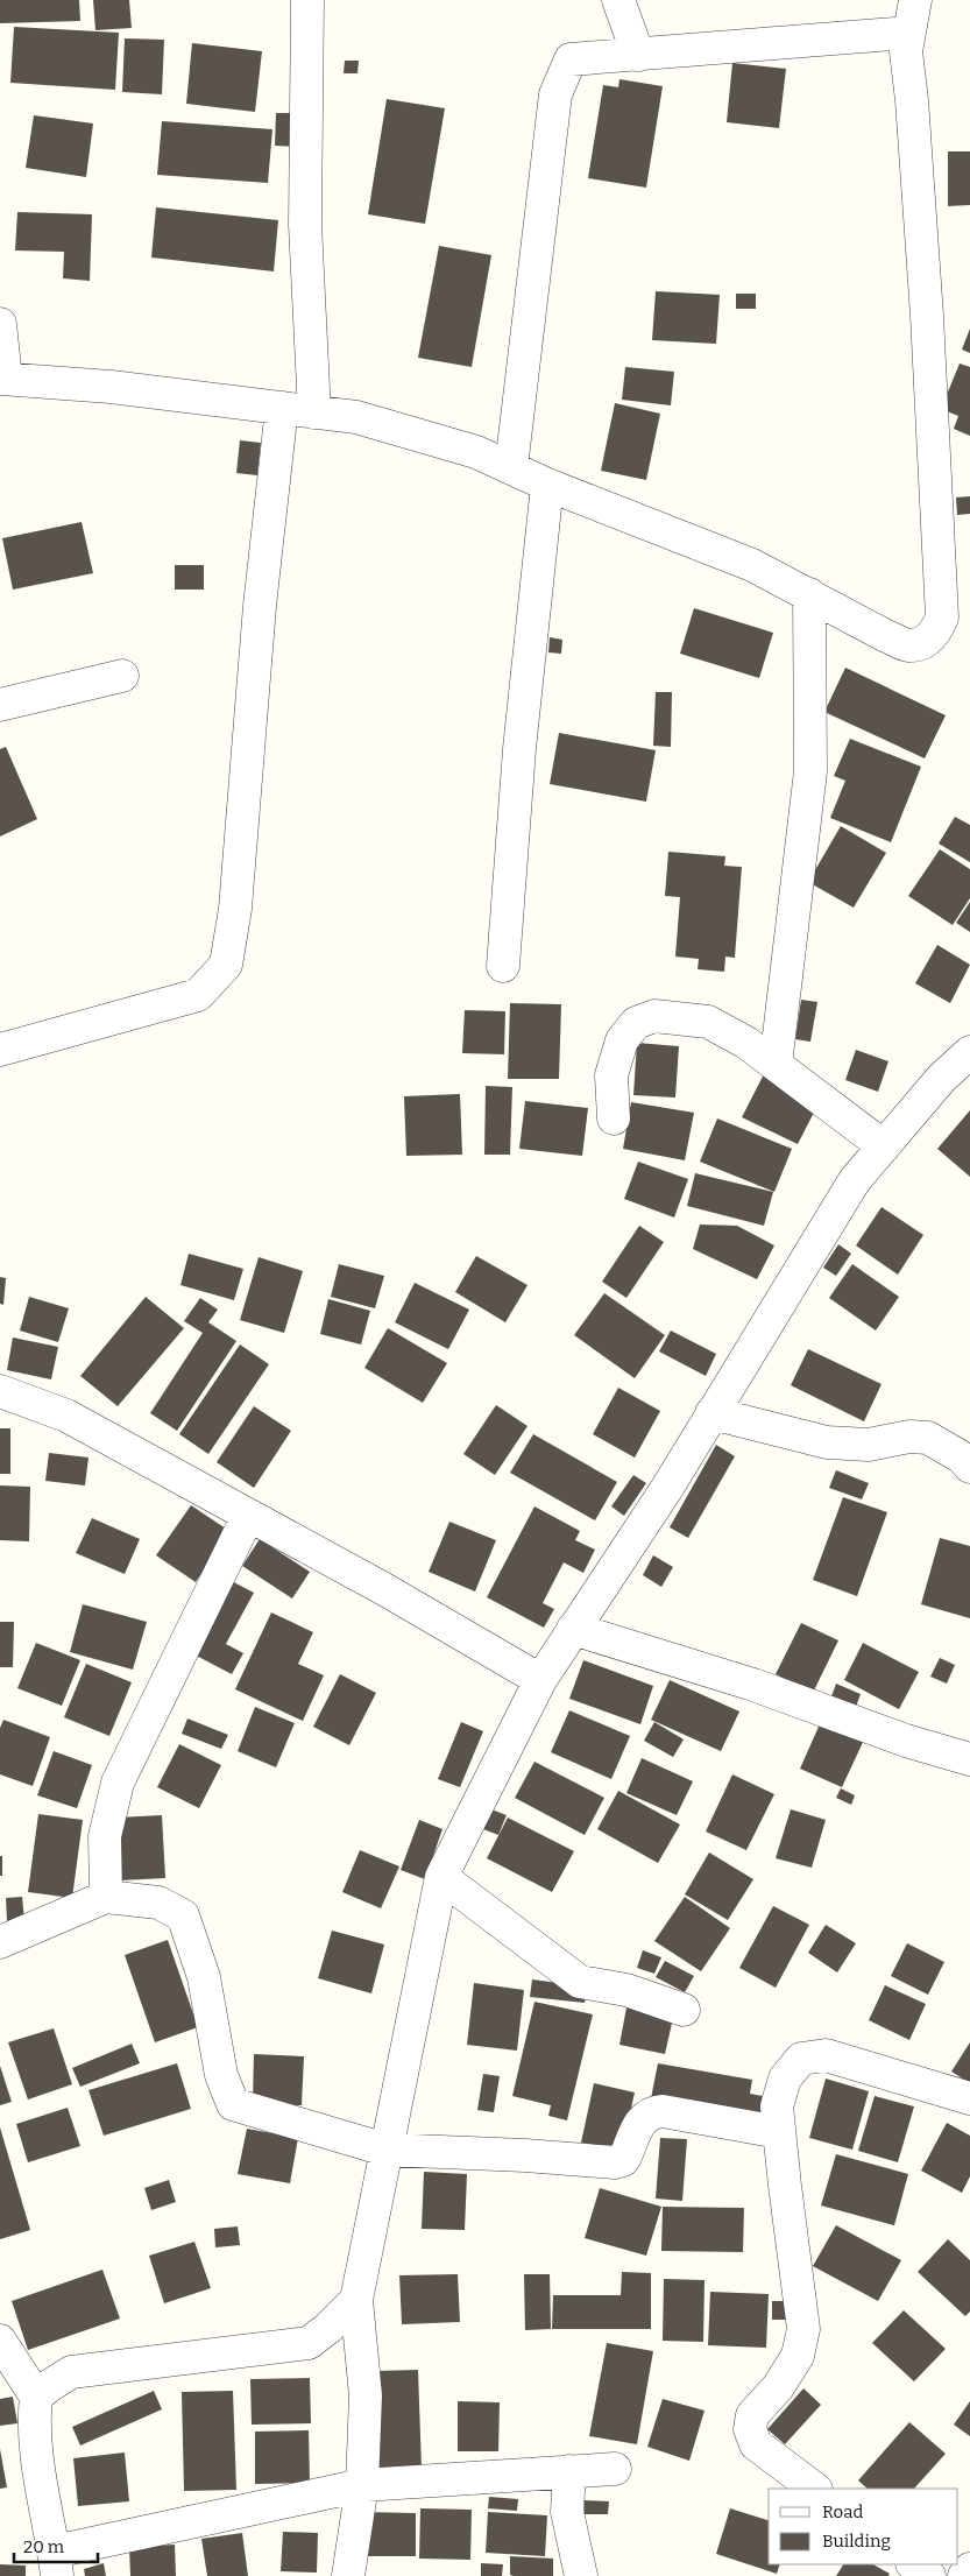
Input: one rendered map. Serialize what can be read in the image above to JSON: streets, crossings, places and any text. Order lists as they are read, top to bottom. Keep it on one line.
{"legend":["Road","Building"],"scale_bar":"20 m"}
